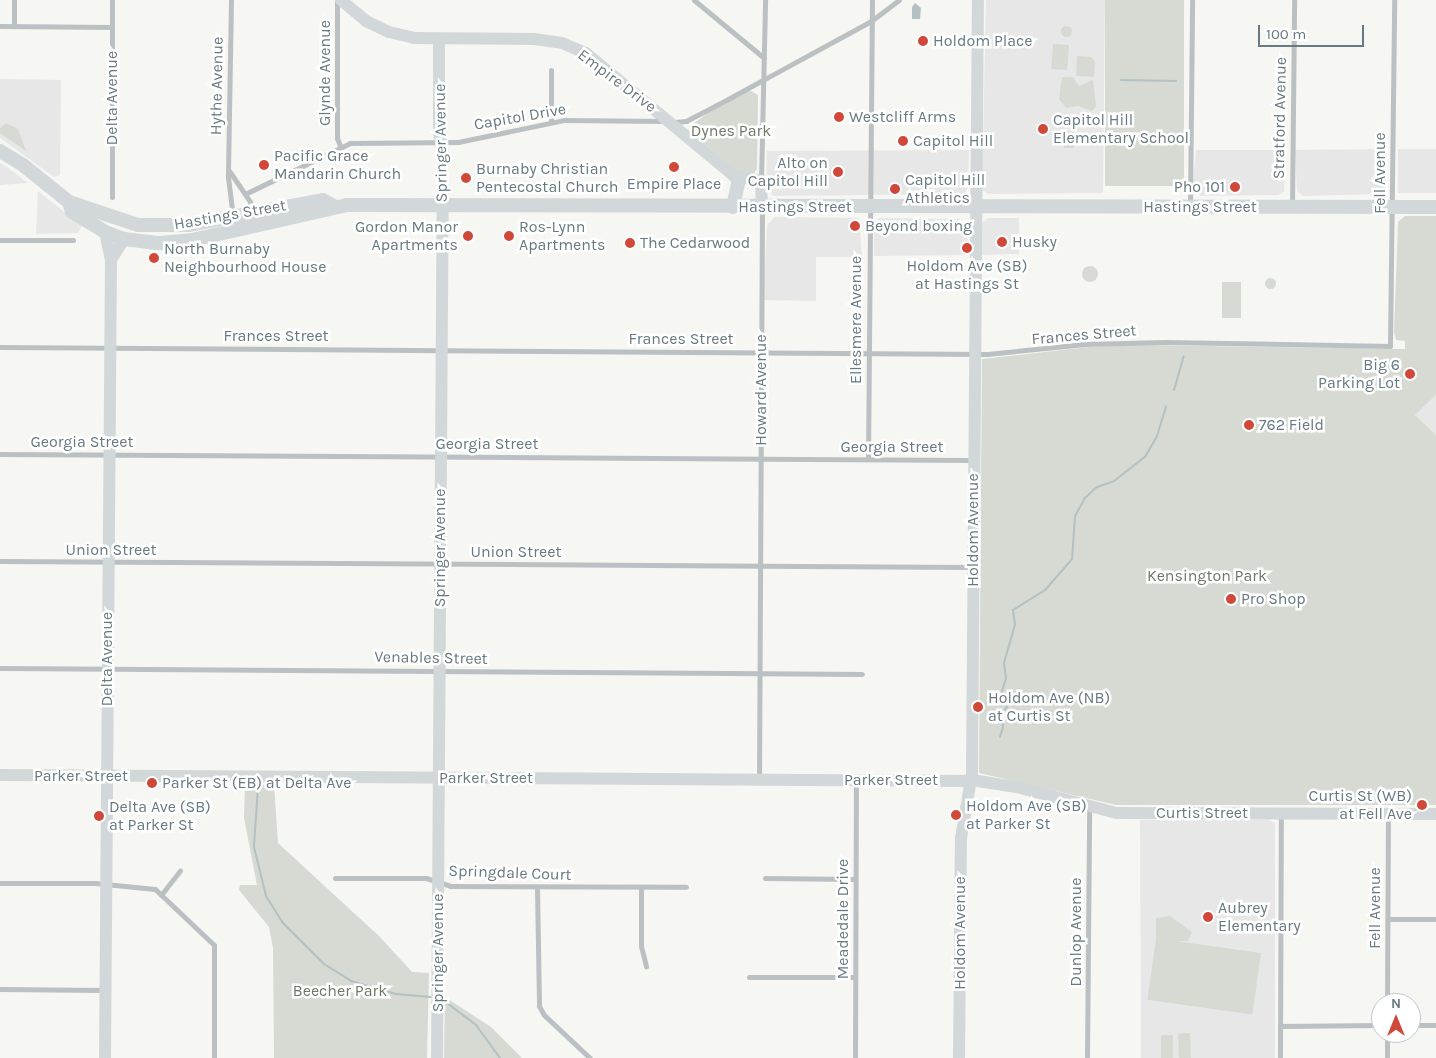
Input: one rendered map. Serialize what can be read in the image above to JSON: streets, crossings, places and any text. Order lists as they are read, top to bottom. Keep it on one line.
{"streets":{"main road":["Hastings Street"],"street":["Glynde Avenue","Empire Drive","Hythe Avenue","Delta Avenue","Capitol Drive","Stratford Avenue","Springer Avenue","Fell Avenue","Ellesmere Avenue","Frances Street","Howard Avenue","Georgia Street","Holdom Avenue","Union Street","Venables Street","Parker Street","Curtis Street","Springdale Court","Meadedale Drive","Dunlop Avenue"]},"crossings":[["Glynde Avenue","Empire Drive"],["Glynde Avenue","Capitol Drive"],["Empire Drive","Capitol Drive"],["Empire Drive","Springer Avenue"],["Hythe Avenue","Hastings Street"],["Delta Avenue","Hastings Street"],["Delta Avenue","Frances Street"],["Delta Avenue","Georgia Street"],["Delta Avenue","Union Street"],["Delta Avenue","Venables Street"],["Delta Avenue","Parker Street"],["Capitol Drive","Springer Avenue"],["Capitol Drive","Ellesmere Avenue"],["Capitol Drive","Howard Avenue"],["Stratford Avenue","Hastings Street"],["Springer Avenue","Hastings Street"],["Springer Avenue","Frances Street"],["Springer Avenue","Georgia Street"],["Springer Avenue","Union Street"],["Springer Avenue","Venables Street"],["Springer Avenue","Parker Street"],["Springer Avenue","Springdale Court"],["Fell Avenue","Hastings Street"],["Fell Avenue","Frances Street"],["Fell Avenue","Curtis Street"],["Hastings Street","Ellesmere Avenue"],["Hastings Street","Howard Avenue"],["Hastings Street","Holdom Avenue"],["Ellesmere Avenue","Frances Street"],["Ellesmere Avenue","Georgia Street"],["Frances Street","Howard Avenue"],["Frances Street","Holdom Avenue"],["Howard Avenue","Georgia Street"],["Howard Avenue","Union Street"],["Howard Avenue","Venables Street"],["Howard Avenue","Parker Street"],["Georgia Street","Holdom Avenue"],["Holdom Avenue","Union Street"],["Holdom Avenue","Parker Street"],["Holdom Avenue","Curtis Street"],["Parker Street","Curtis Street"],["Parker Street","Meadedale Drive"],["Curtis Street","Dunlop Avenue"]],"parks":["Dynes Park","Kensington Park","Beecher Park"],"places":["Holdom Place","Westcliff Arms","Capitol Hill Elementary School","Capitol Hill","Pacific Grace Mandarin Church","Empire Place","Alto on Capitol Hill","Burnaby Christian Pentecostal Church","Pho 101","Capitol Hill Athletics","Beyond boxing","Gordon Manor Apartments","Ros-Lynn Apartments","Husky","The Cedarwood","Holdom Ave (SB) at Hastings St","North Burnaby Neighbourhood House","Big 6 Parking Lot","762 Field","Pro Shop","Holdom Ave (NB) at Curtis St","Parker St (EB) at Delta Ave","Curtis St (WB) at Fell Ave","Holdom Ave (SB) at Parker St","Delta Ave (SB) at Parker St","Aubrey Elementary"],"scale_bar":"100 m","north":"top"}
